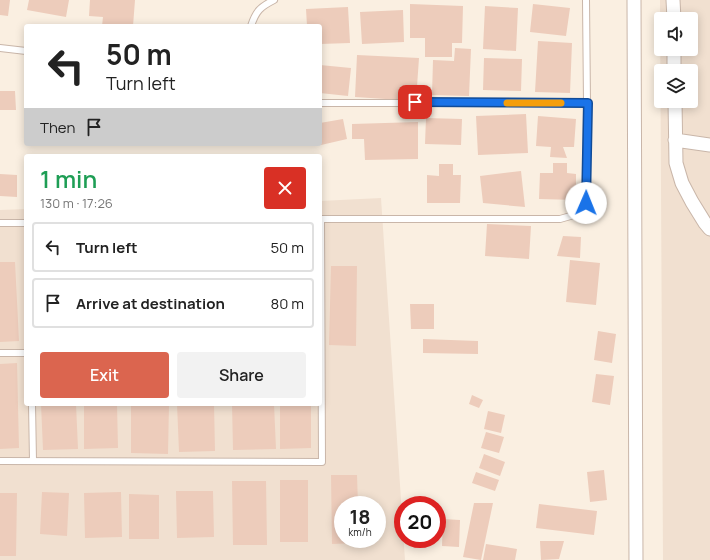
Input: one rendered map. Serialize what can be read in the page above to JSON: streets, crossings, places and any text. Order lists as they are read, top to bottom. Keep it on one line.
{"page":{"turn":["50 m","Turn left"],"then":"Then","heading":["1 min","130 m · 17:26"],"list":[{"name":"Turn left","value":"50 m"},{"name":"Arrive at destination","value":"80 m"}],"buttons":["Exit","Share"],"speed":"18 km/h","limit":"20"}}
